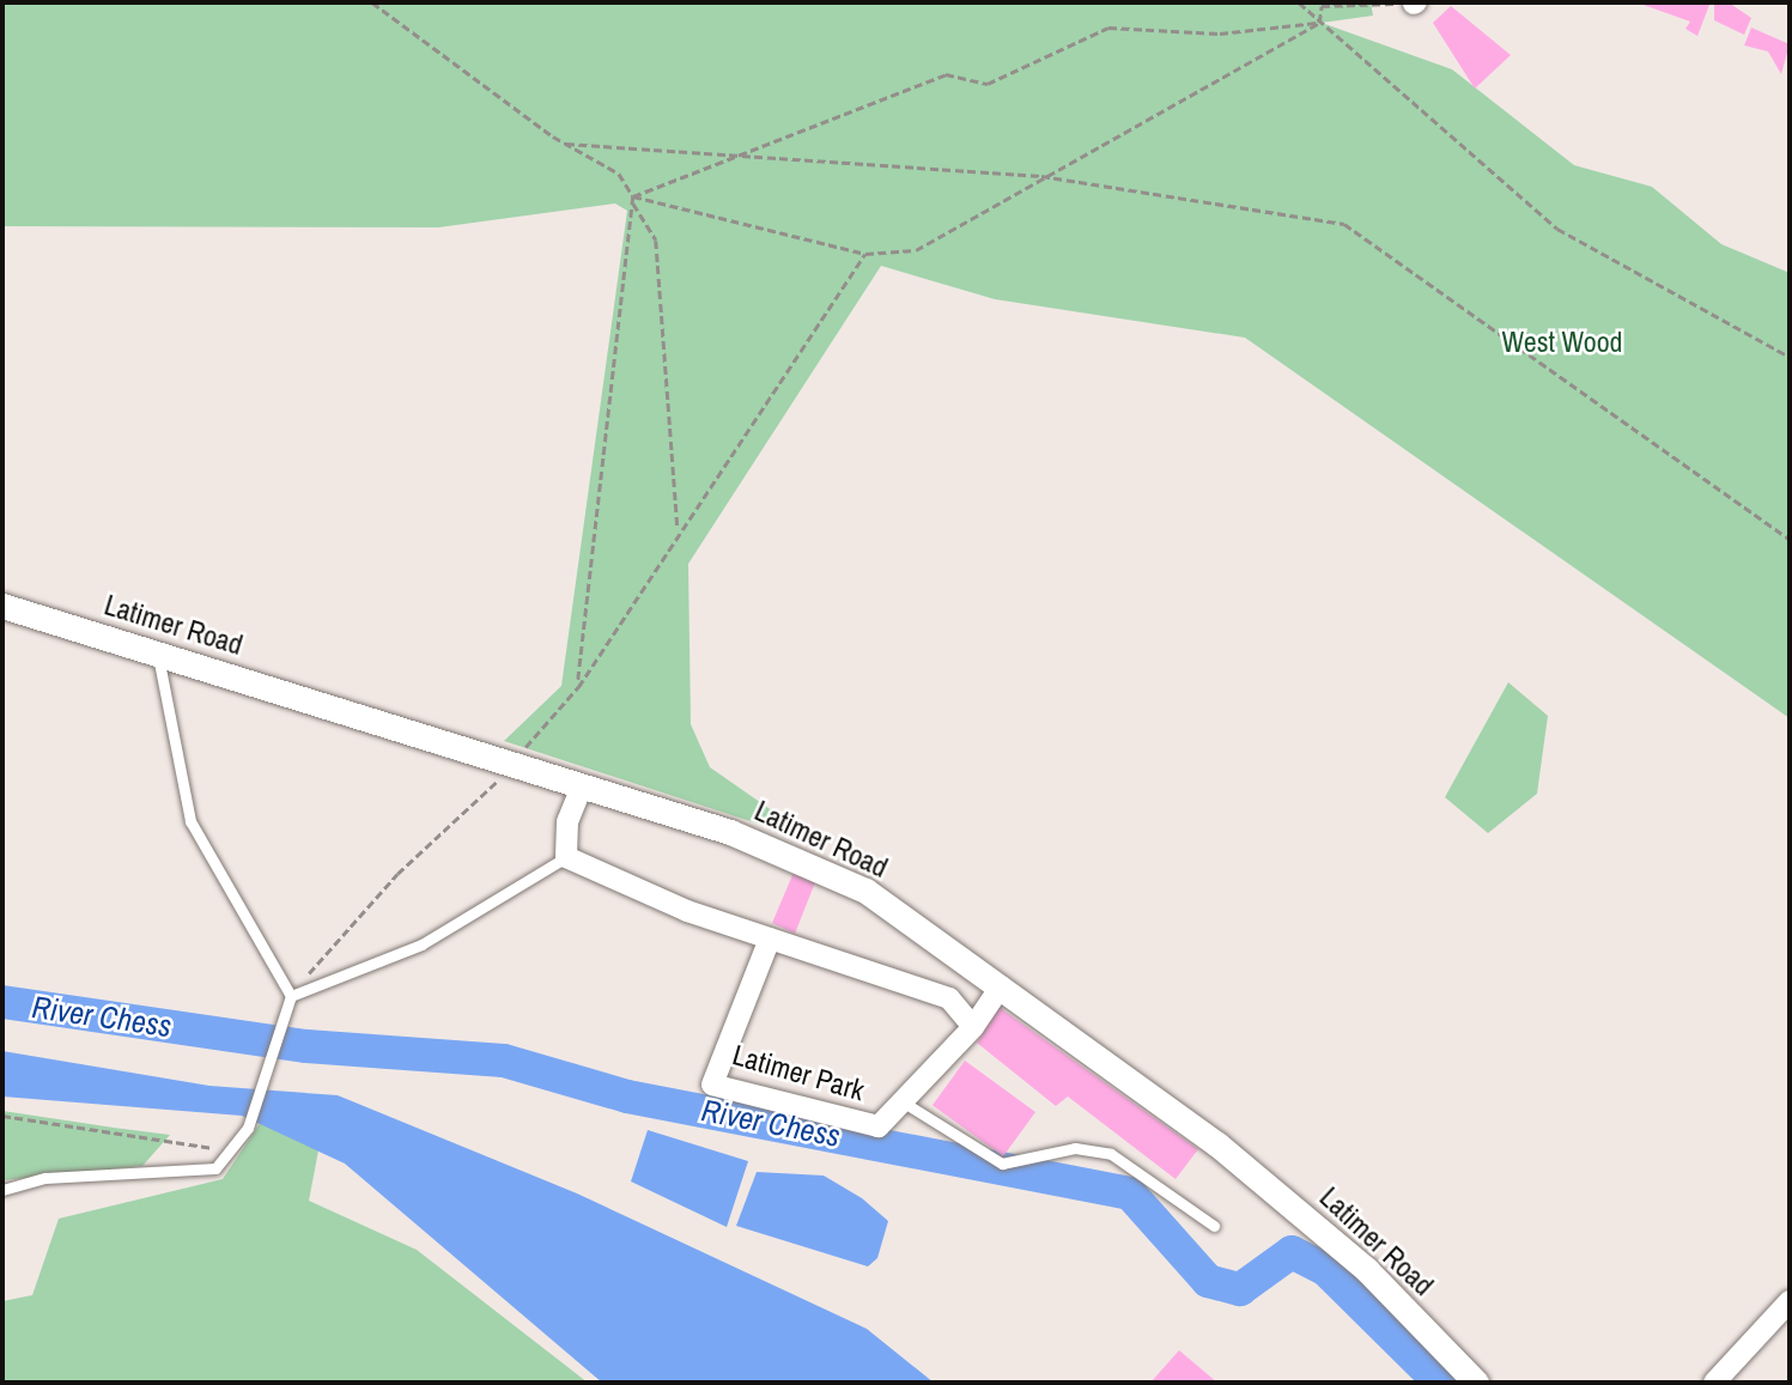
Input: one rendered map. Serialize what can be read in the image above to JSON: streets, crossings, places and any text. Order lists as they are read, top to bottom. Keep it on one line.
{"streets":{"street":["Latimer Road","Latimer Park"]},"crossings":[["Latimer Road","Latimer Park"]],"water":["River Chess"],"parks":["West Wood"]}
